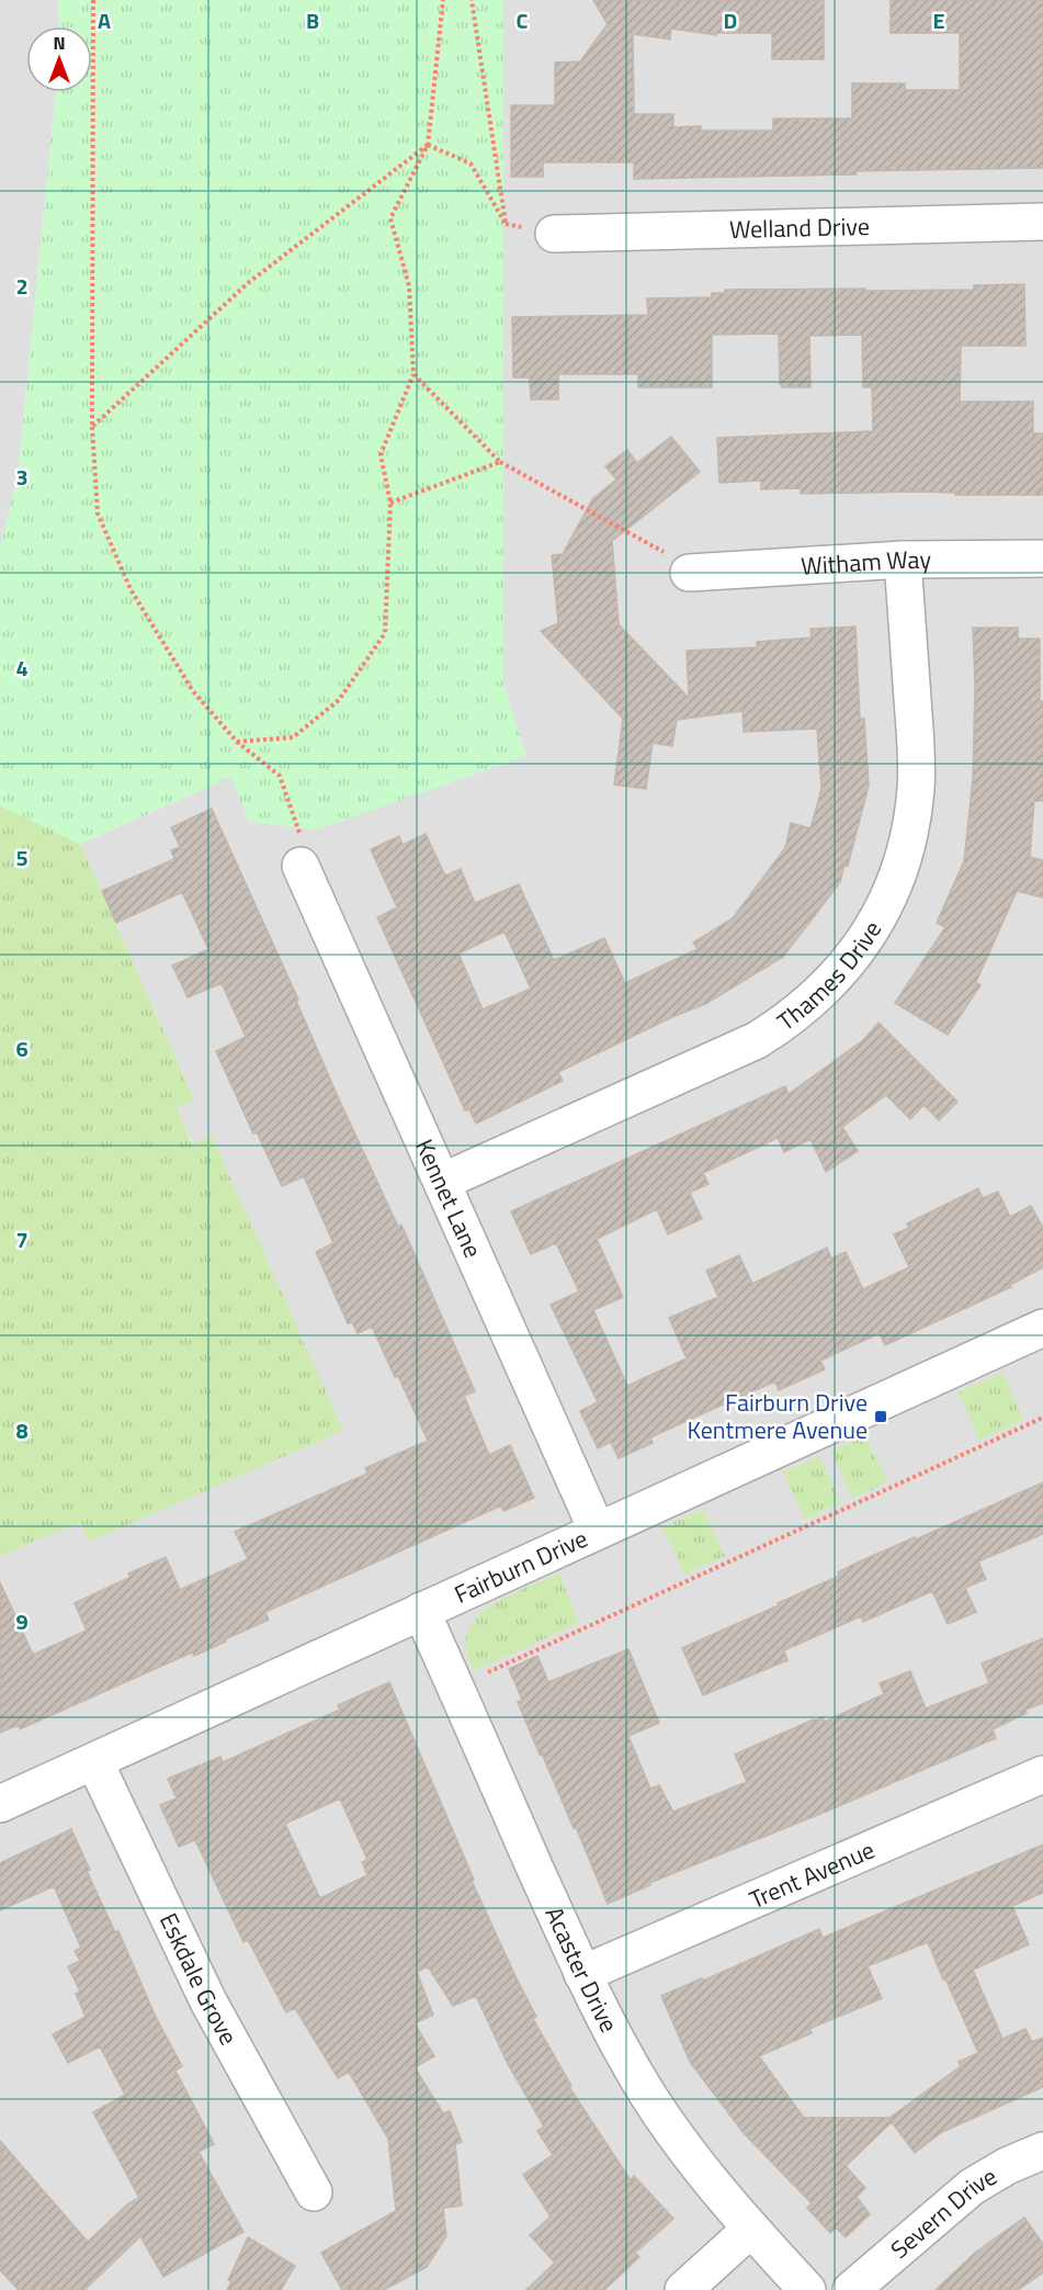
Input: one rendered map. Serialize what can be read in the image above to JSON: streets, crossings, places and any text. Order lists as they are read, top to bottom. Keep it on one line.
{"streets":{"street":["Welland Drive","Witham Way","Thames Drive","Kennet Lane","Fairburn Drive","Trent Avenue","Acaster Drive","Eskdale Grove","Severn Drive"]},"crossings":[["Witham Way","Thames Drive"],["Thames Drive","Kennet Lane"],["Kennet Lane","Fairburn Drive"],["Fairburn Drive","Acaster Drive"],["Fairburn Drive","Eskdale Grove"],["Trent Avenue","Acaster Drive"]],"places":{"transit":["Fairburn Drive Kentmere Avenue"]},"north":"top","grid":{"columns":["A","B","C","D","E"],"rows":["2","3","4","5","6","7","8","9"]}}
